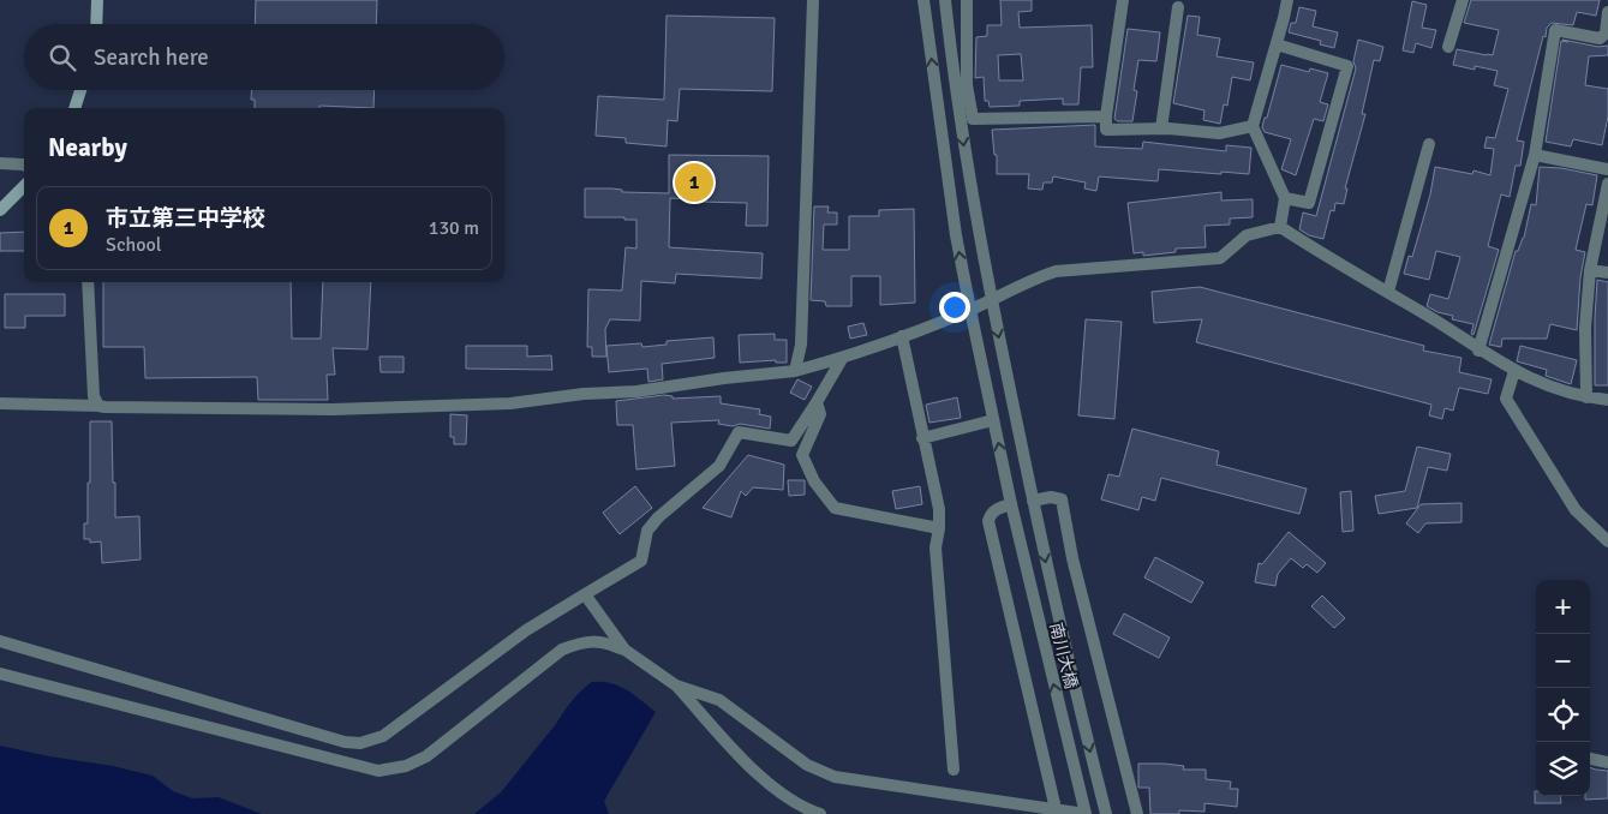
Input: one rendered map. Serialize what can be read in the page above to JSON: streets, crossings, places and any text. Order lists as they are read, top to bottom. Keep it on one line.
{"streets":{"street":["南川大橋"]},"page":{"search":"Search here","heading":"Nearby","pins":"1","list":[{"mark":"1","name":"市立第三中学校","note":"School","value":"130 m"}],"map_buttons":["+","−"]}}
